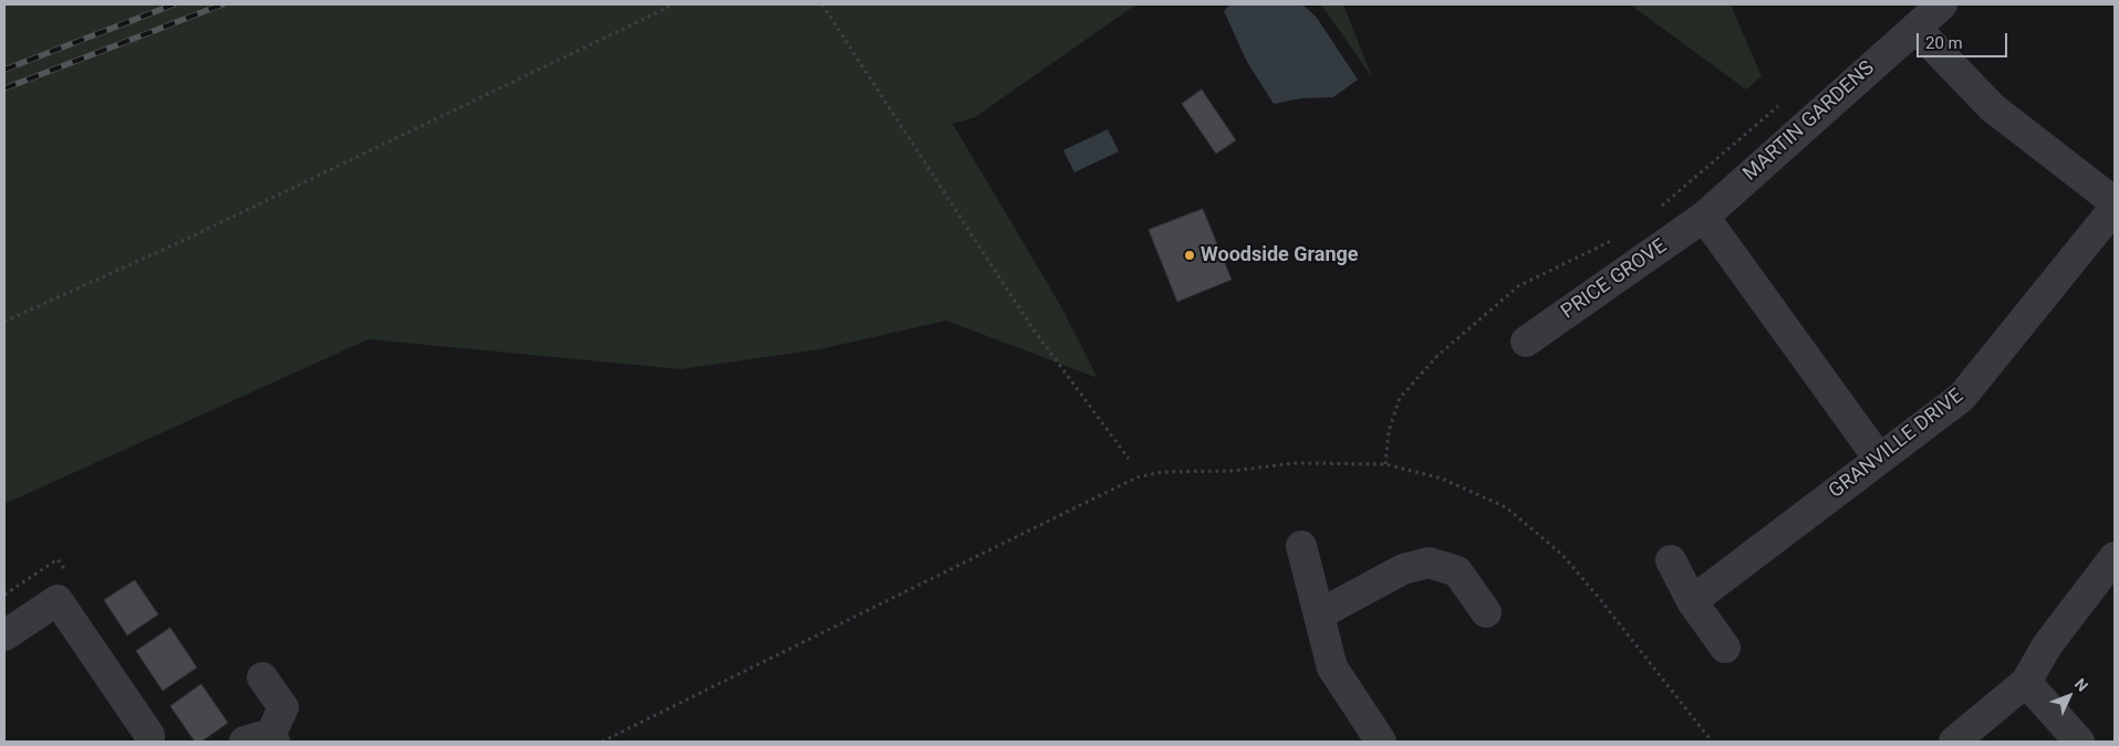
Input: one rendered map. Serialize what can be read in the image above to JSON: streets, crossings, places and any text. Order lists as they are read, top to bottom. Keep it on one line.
{"streets":{"street":["MARTIN GARDENS","PRICE GROVE","GRANVILLE DRIVE"]},"crossings":[["MARTIN GARDENS","PRICE GROVE"]],"places":["Woodside Grange"],"scale_bar":"20 m","north":"top right"}
